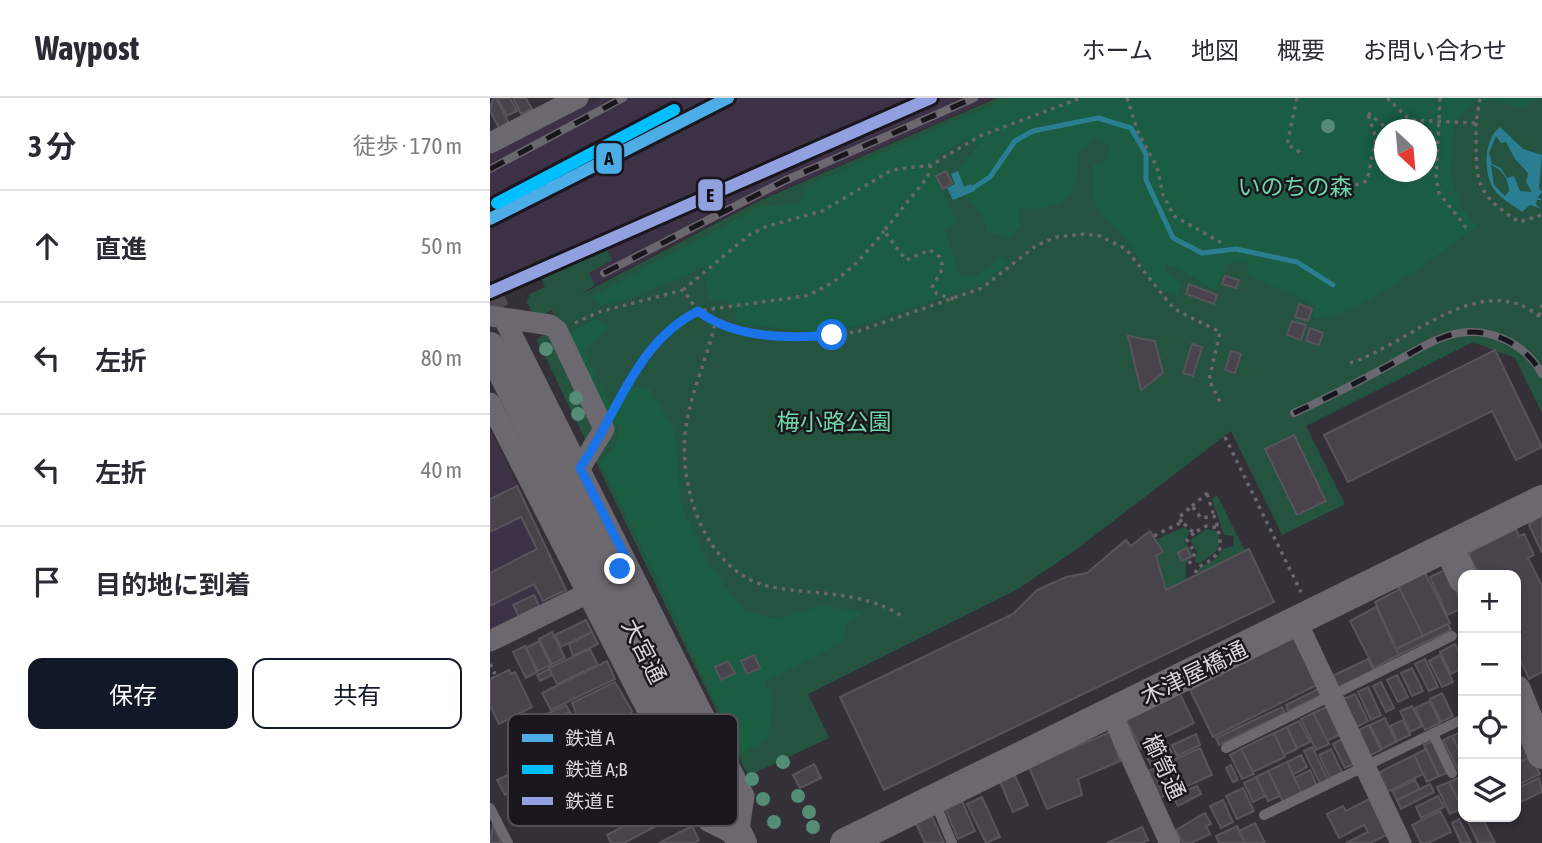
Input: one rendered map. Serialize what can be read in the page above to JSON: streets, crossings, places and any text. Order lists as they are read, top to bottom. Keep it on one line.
{"streets":{"street":["大宮通","木津屋橋通","櫛笥通"]},"crossings":[["木津屋橋通","櫛笥通"]],"parks":["いのちの森","梅小路公園"],"lines":["rail line A","rail line E","rail line A;B"],"legend":["鉄道 A","鉄道 A;B","鉄道 E"],"north":"bottom right","page":{"header":"Waypost","nav":["ホーム","地図","概要","お問い合わせ"],"heading":["3 分","徒歩 · 170 m"],"list":[["直進","50 m"],["左折","80 m"],["左折","40 m"],"目的地に到着"],"map_buttons":["+","−"],"buttons":["保存","共有"]}}
